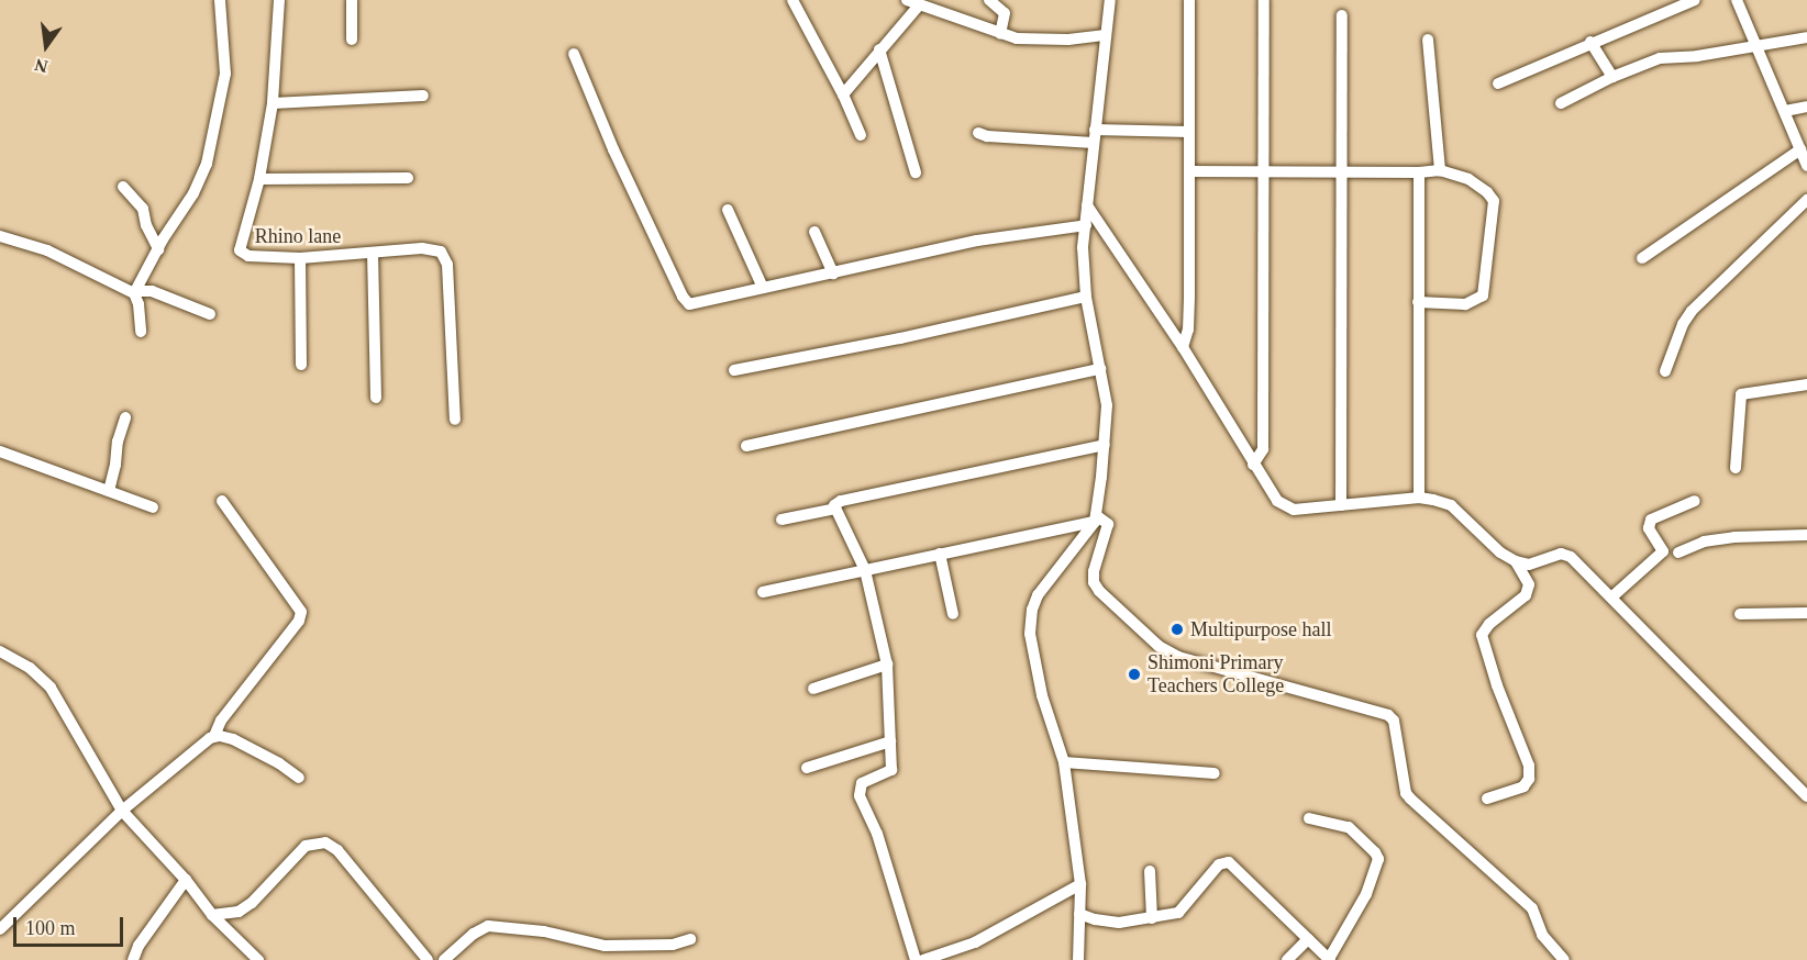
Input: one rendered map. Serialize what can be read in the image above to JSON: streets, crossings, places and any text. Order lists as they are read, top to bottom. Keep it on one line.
{"streets":{"street":["Rhino lane"]},"places":["Multipurpose hall","Shimoni Primary Teachers College"],"scale_bar":"100 m","north":"bottom"}
